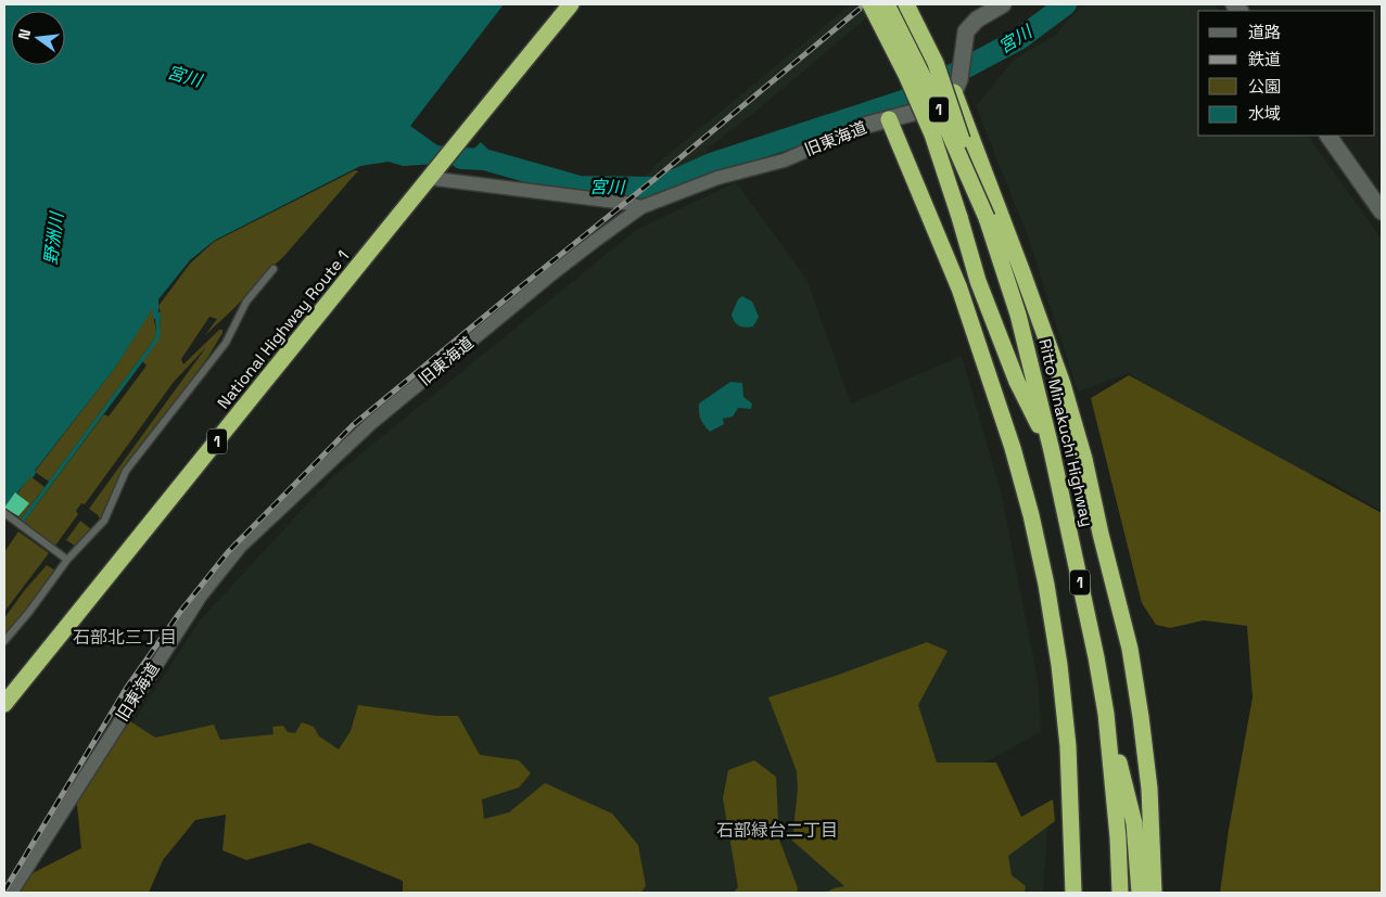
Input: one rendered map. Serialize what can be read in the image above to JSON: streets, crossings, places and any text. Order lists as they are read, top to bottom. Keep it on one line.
{"streets":{"highway":["1","National Highway Route 1","Ritto Minakuchi Highway"],"street":["旧東海道"]},"crossings":[["1","Ritto Minakuchi Highway"]],"districts":["石部北三丁目","石部緑台二丁目"],"water":["宮川","野洲川"],"legend":["道路","鉄道","公園","水域"],"north":"left"}
